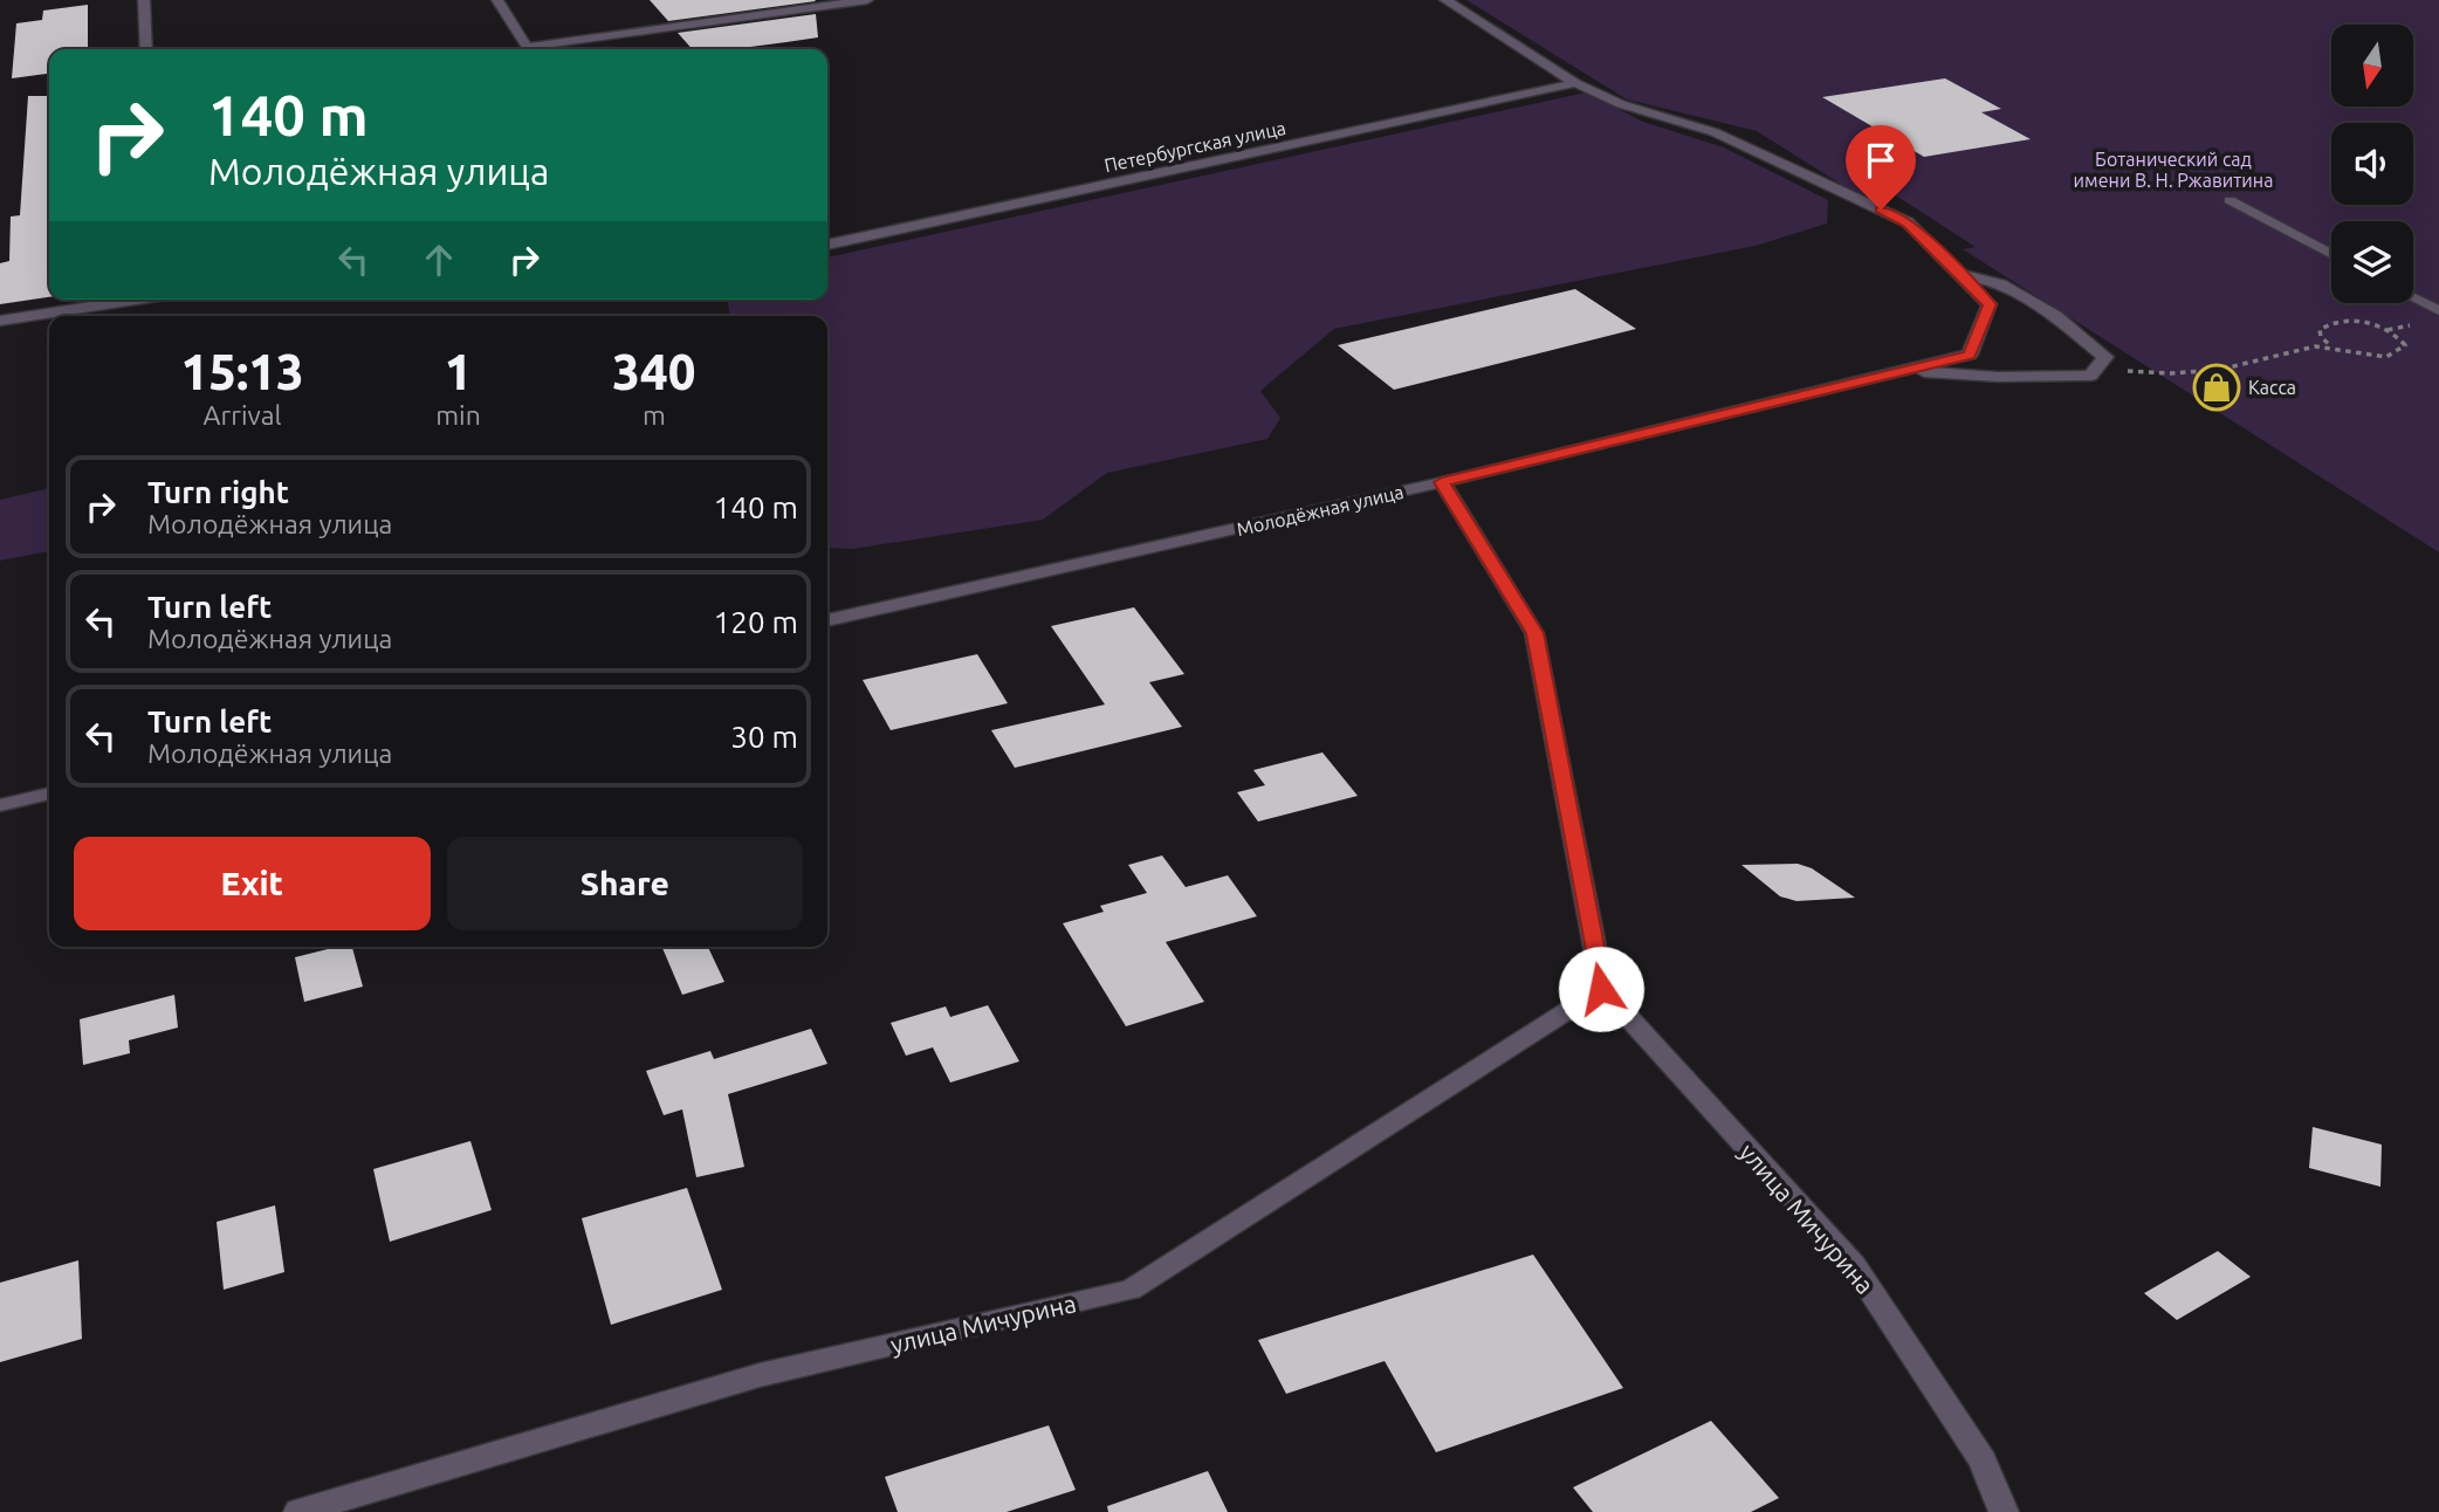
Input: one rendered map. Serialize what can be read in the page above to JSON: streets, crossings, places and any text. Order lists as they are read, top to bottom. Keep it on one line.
{"streets":{"street":["Петербургская улица","Молодёжная улица","улица Мичурина"]},"crossings":[["Петербургская улица","Молодёжная улица"]],"parks":["Ботанический сад имени В. Н. Ржавитина"],"places":{"shop":["Касса"]},"north":"bottom","page":{"turn":["140 m","Молодёжная улица"],"eta":["15:13","Arrival","1","min","340","m"],"list":[{"name":"Turn right","note":"Молодёжная улица","value":"140 m"},{"name":"Turn left","note":"Молодёжная улица","value":"120 m"},{"name":"Turn left","note":"Молодёжная улица","value":"30 m"}],"buttons":["Exit","Share"]}}
